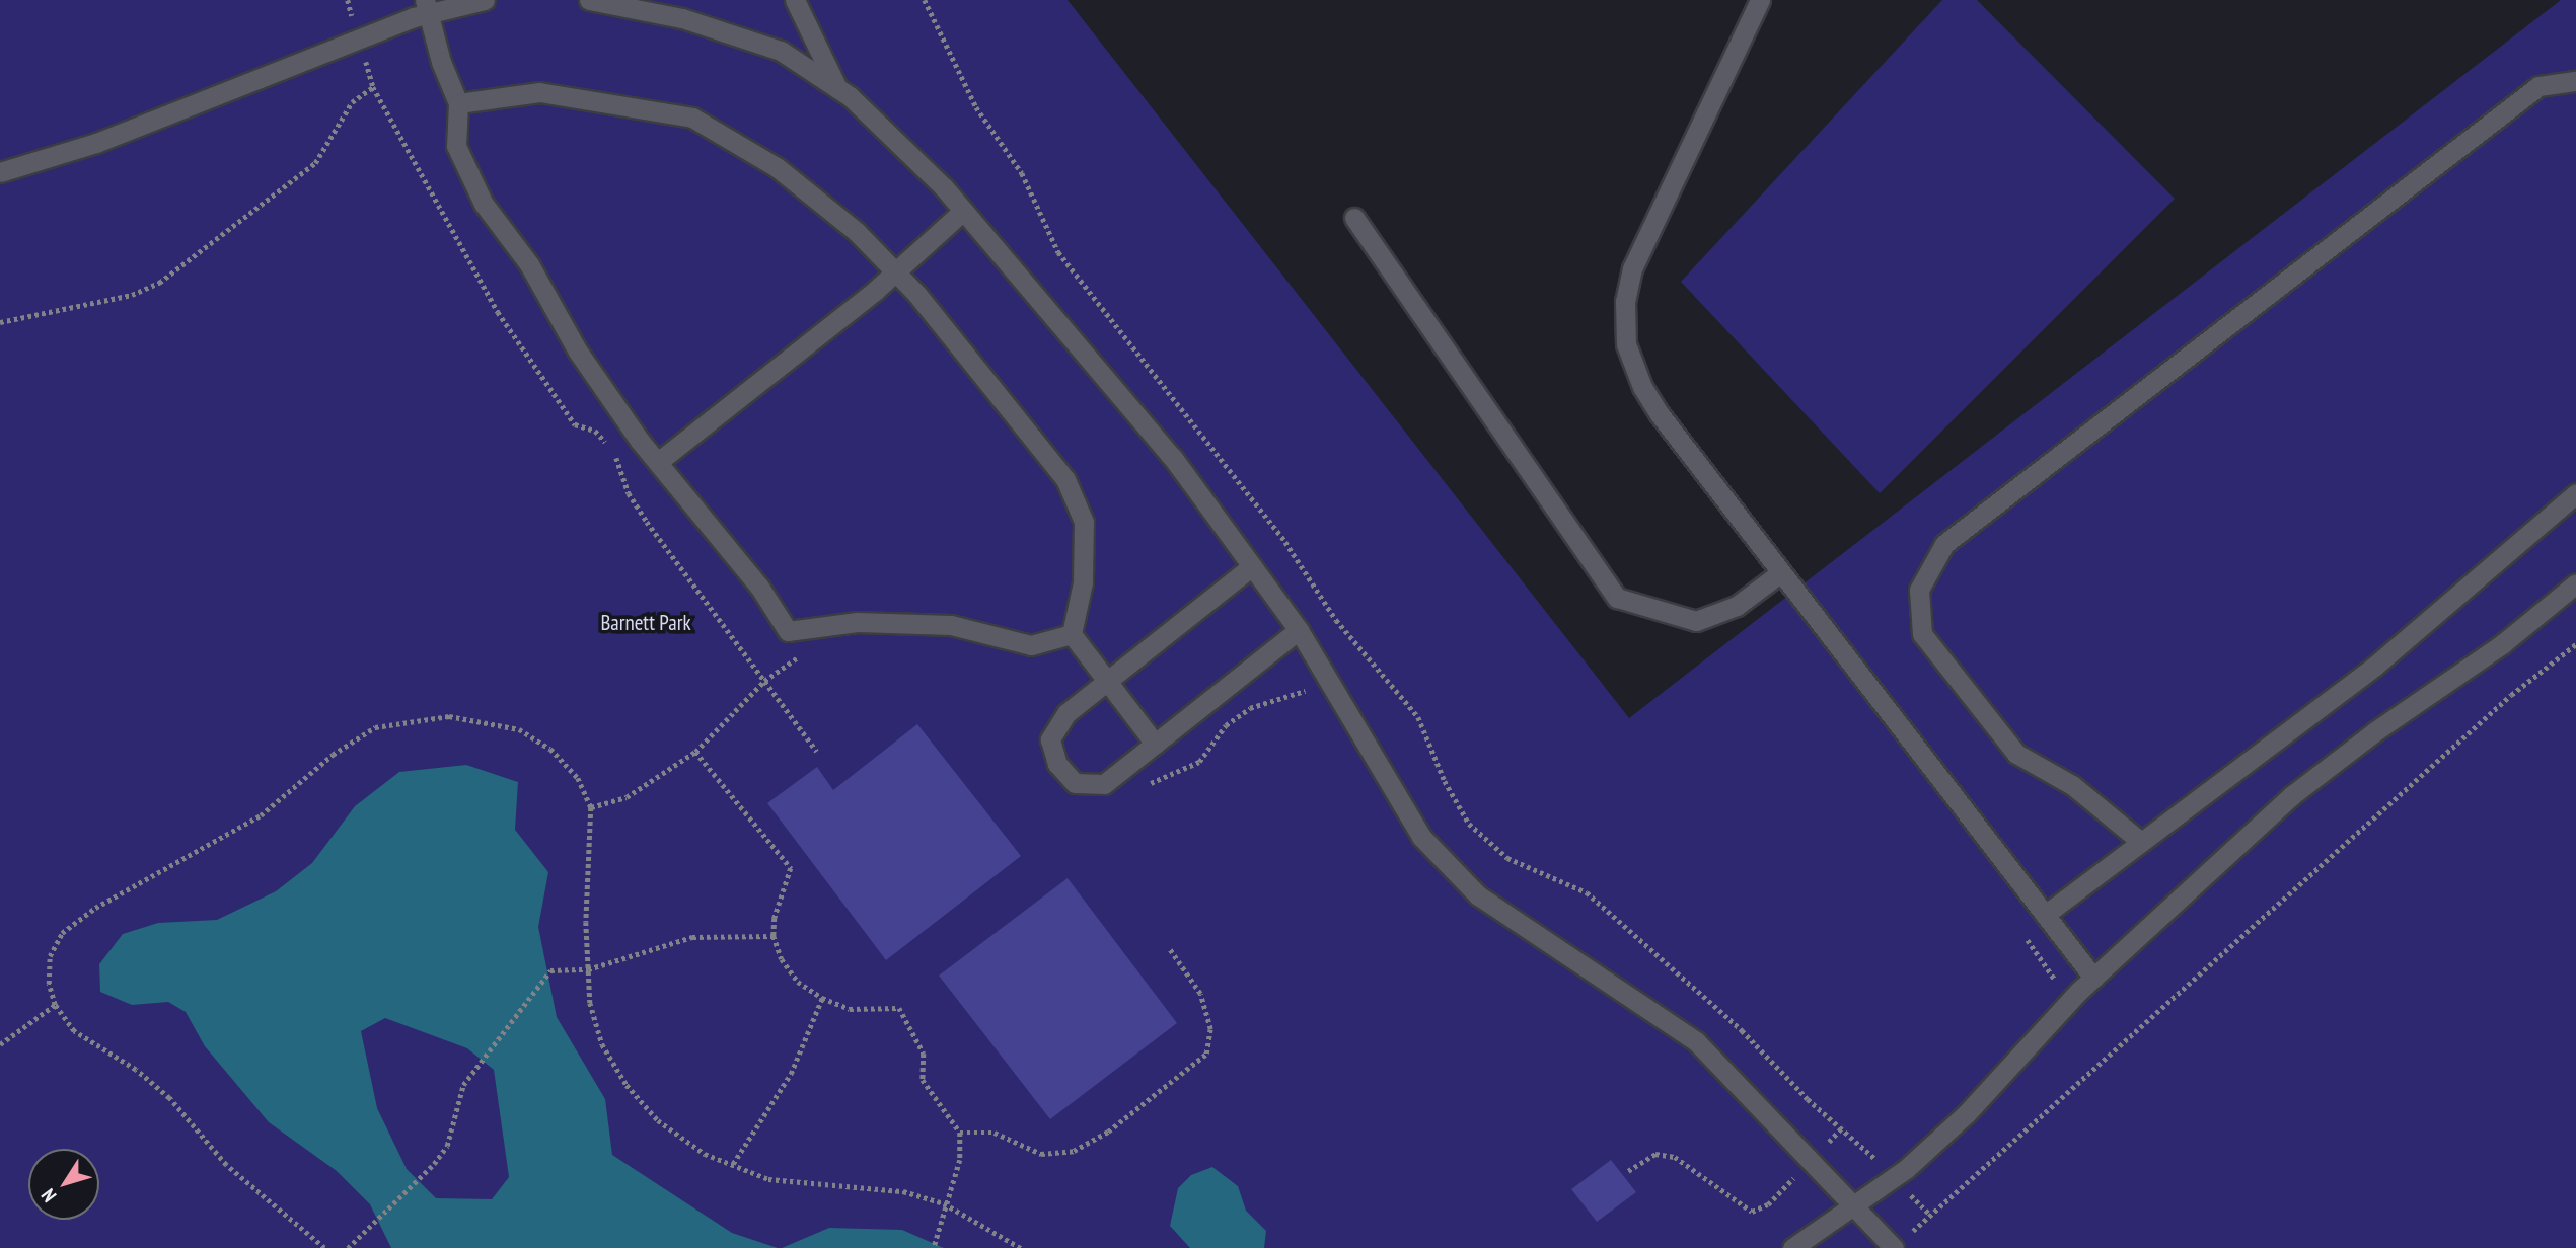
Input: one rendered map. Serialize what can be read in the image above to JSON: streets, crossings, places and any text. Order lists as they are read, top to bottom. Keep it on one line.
{"parks":["Barnett Park"],"north":"bottom left"}
